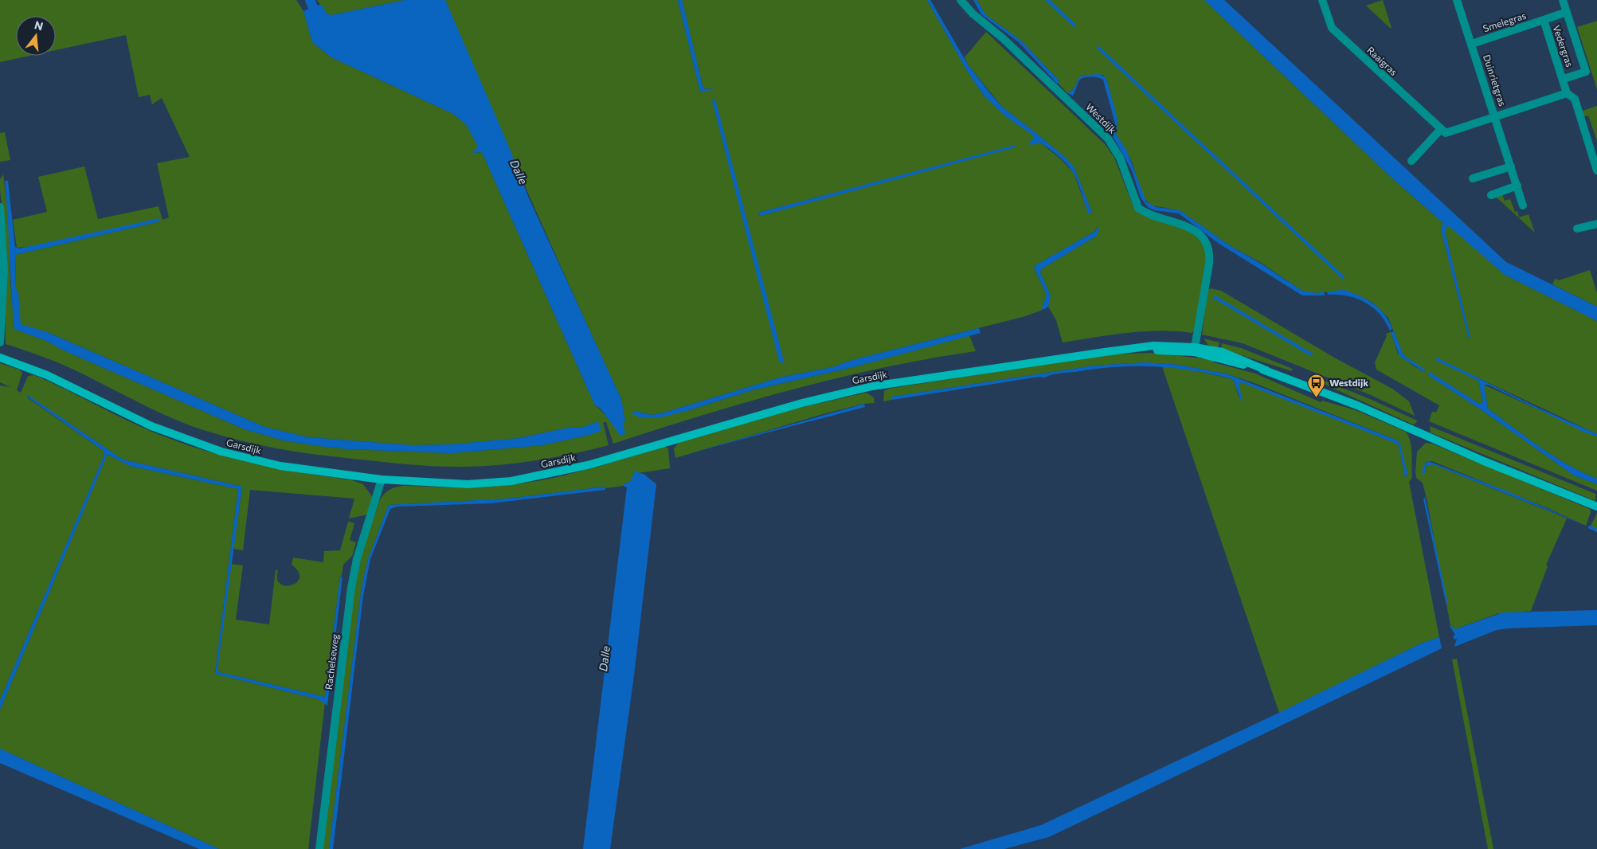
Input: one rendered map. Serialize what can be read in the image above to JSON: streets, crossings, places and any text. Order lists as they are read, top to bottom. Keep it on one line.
{"streets":{"main road":["Garsdijk"],"street":["Smelegras","Vedergras","Raaigras","Duinrietgras","Westdijk","Rachelseweg"]},"crossings":[["Smelegras","Vedergras"],["Smelegras","Duinrietgras"],["Westdijk","Garsdijk"],["Garsdijk","Rachelseweg"]],"water":["Dalle"],"places":{"bus stop":["Westdijk"]},"north":"top"}
